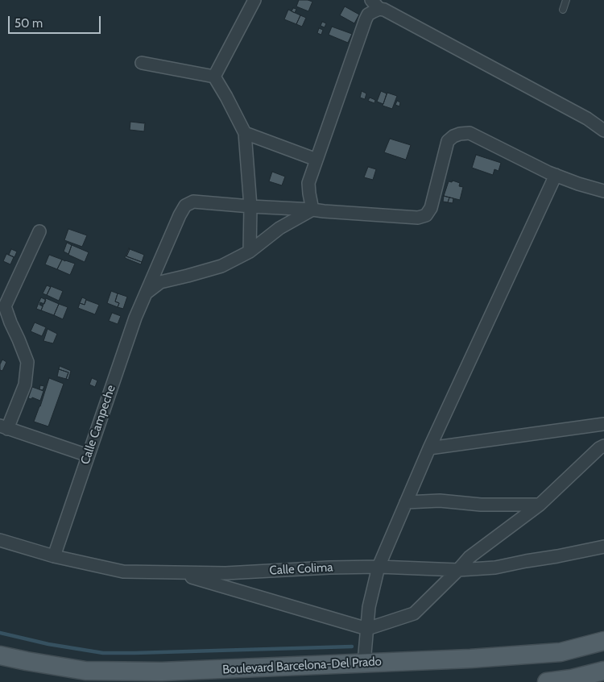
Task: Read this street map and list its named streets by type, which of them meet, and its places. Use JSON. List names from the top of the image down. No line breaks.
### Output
{"streets":{"main road":["Boulevard Barcelona-Del Prado"],"street":["Calle Campeche","Calle Colima"]},"crossings":[["Calle Campeche","Calle Colima"]],"scale_bar":"50 m"}
